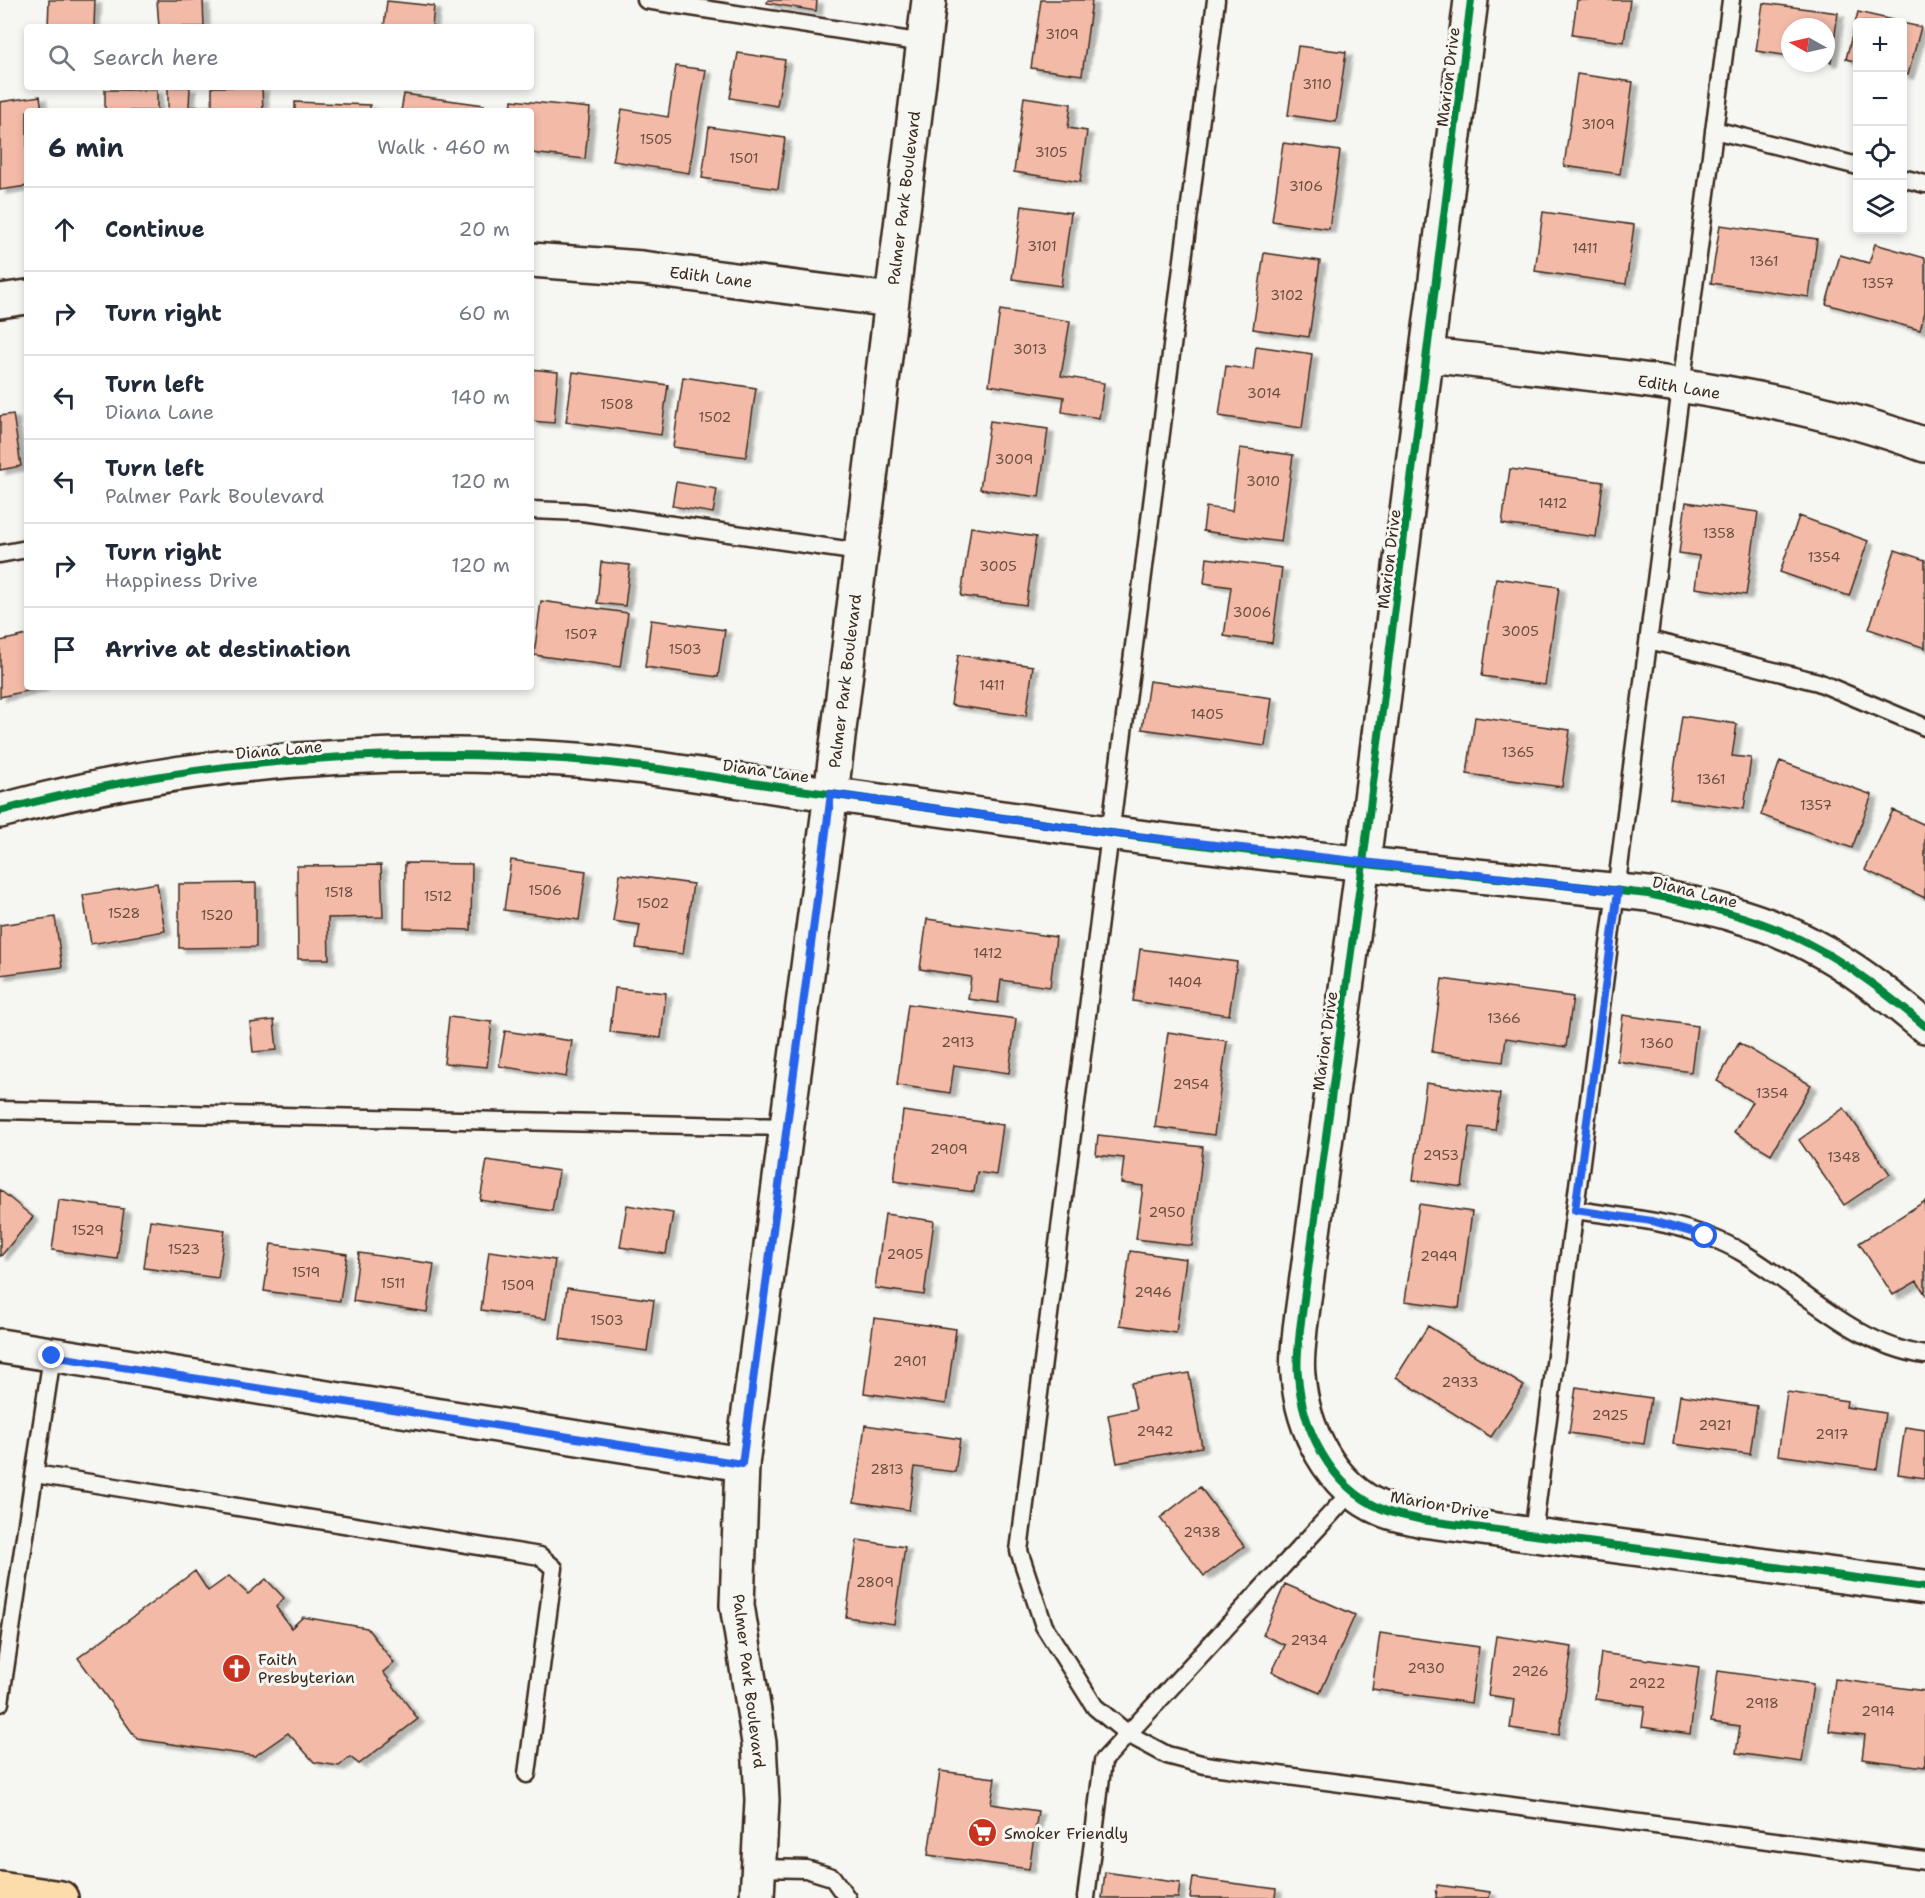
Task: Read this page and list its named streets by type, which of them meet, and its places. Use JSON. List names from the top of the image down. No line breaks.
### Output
{"streets":{"street":["Marion Drive","Palmer Park Boulevard","Edith Lane","Diana Lane"]},"crossings":[["Marion Drive","Edith Lane"],["Marion Drive","Diana Lane"],["Palmer Park Boulevard","Edith Lane"],["Palmer Park Boulevard","Diana Lane"]],"places":{"church":["Faith Presbyterian"],"supermarket":["Smoker Friendly"]},"house_numbers":["3109","3110","3109","1505","3105","1501","3106","3101","1411","1361","1357","3102","3013","3014","1508","1502","3009","3010","1412","1358","1354","3005","3006","3005","1507","1503","1411","1405","1365","1361","1357","1506","1518","1512","1502","1528","1520","1412","1404","1366","2913","1360","2954","1354","2909","2953","1348","2950","1529","1523","2905","2949","1519","1511","1509","2946","1503","2901","2933","2925","2921","2942","2917","2813","2938","2809","2934","2930","2926","2922","2918","2914"],"north":"left","page":{"map_buttons":["+","−"],"search":"Search here","heading":["6 min","Walk · 460 m"],"list":[["Continue","20 m"],["Turn right","60 m"],["Turn left","Diana Lane","140 m"],["Turn left","Palmer Park Boulevard","120 m"],["Turn right","Happiness Drive","120 m"],"Arrive at destination"]}}
